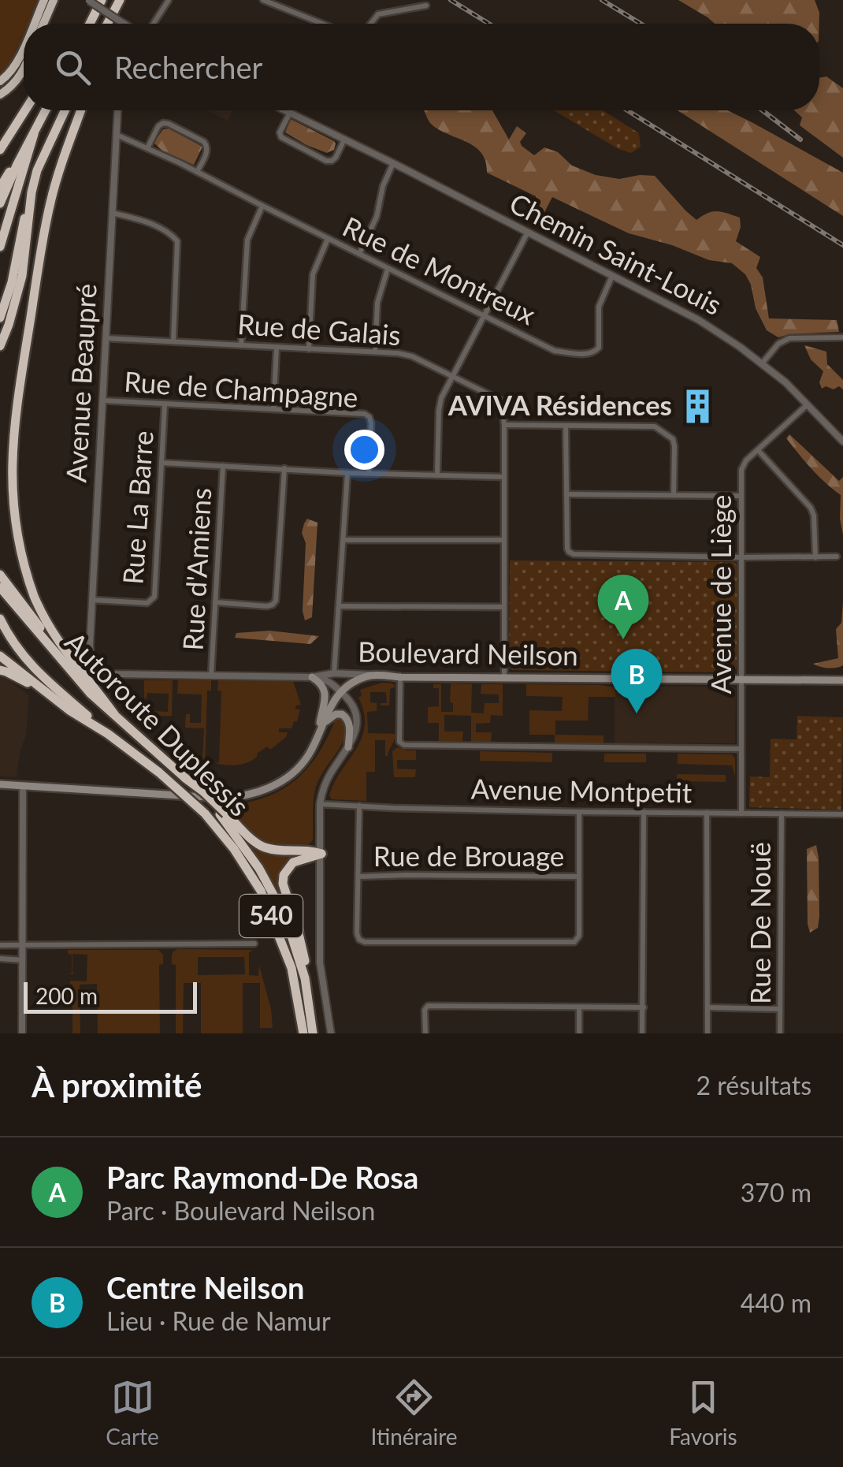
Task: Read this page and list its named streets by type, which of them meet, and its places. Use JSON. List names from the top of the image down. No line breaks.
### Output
{"streets":{"highway":["Autoroute Duplessis","540"],"main road":["Boulevard Neilson"],"street":["Chemin Saint-Louis","Rue de Montreux","Rue de Galais","Avenue Beaupré","Rue de Champagne","Rue La Barre","Rue d'Amiens","Avenue de Liège","Avenue Montpetit","Rue de Brouage","Rue De Nouë"]},"crossings":[["Chemin Saint-Louis","Rue de Montreux"],["Chemin Saint-Louis","Avenue de Liège"],["Rue de Montreux","Avenue Beaupré"],["Rue de Galais","Avenue Beaupré"],["Avenue Beaupré","Rue de Champagne"],["Avenue Beaupré","Rue La Barre"],["Avenue Beaupré","Boulevard Neilson"],["Rue de Champagne","Rue La Barre"],["Rue d'Amiens","Boulevard Neilson"],["Avenue de Liège","Boulevard Neilson"],["Avenue de Liège","Avenue Montpetit"],["Avenue Montpetit","Rue De Nouë"]],"places":{"building":["AVIVA Résidences"]},"scale_bar":"200 m","page":{"search":"Rechercher","pins":["A","B"],"scale":"200 m","heading":["À proximité","2 résultats"],"list":[{"mark":"A","name":"Parc Raymond-De Rosa","note":"Parc · Boulevard Neilson","value":"370 m"},{"mark":"B","name":"Centre Neilson","note":"Lieu · Rue de Namur","value":"440 m"}],"nav":["Carte","Itinéraire","Favoris"]}}
